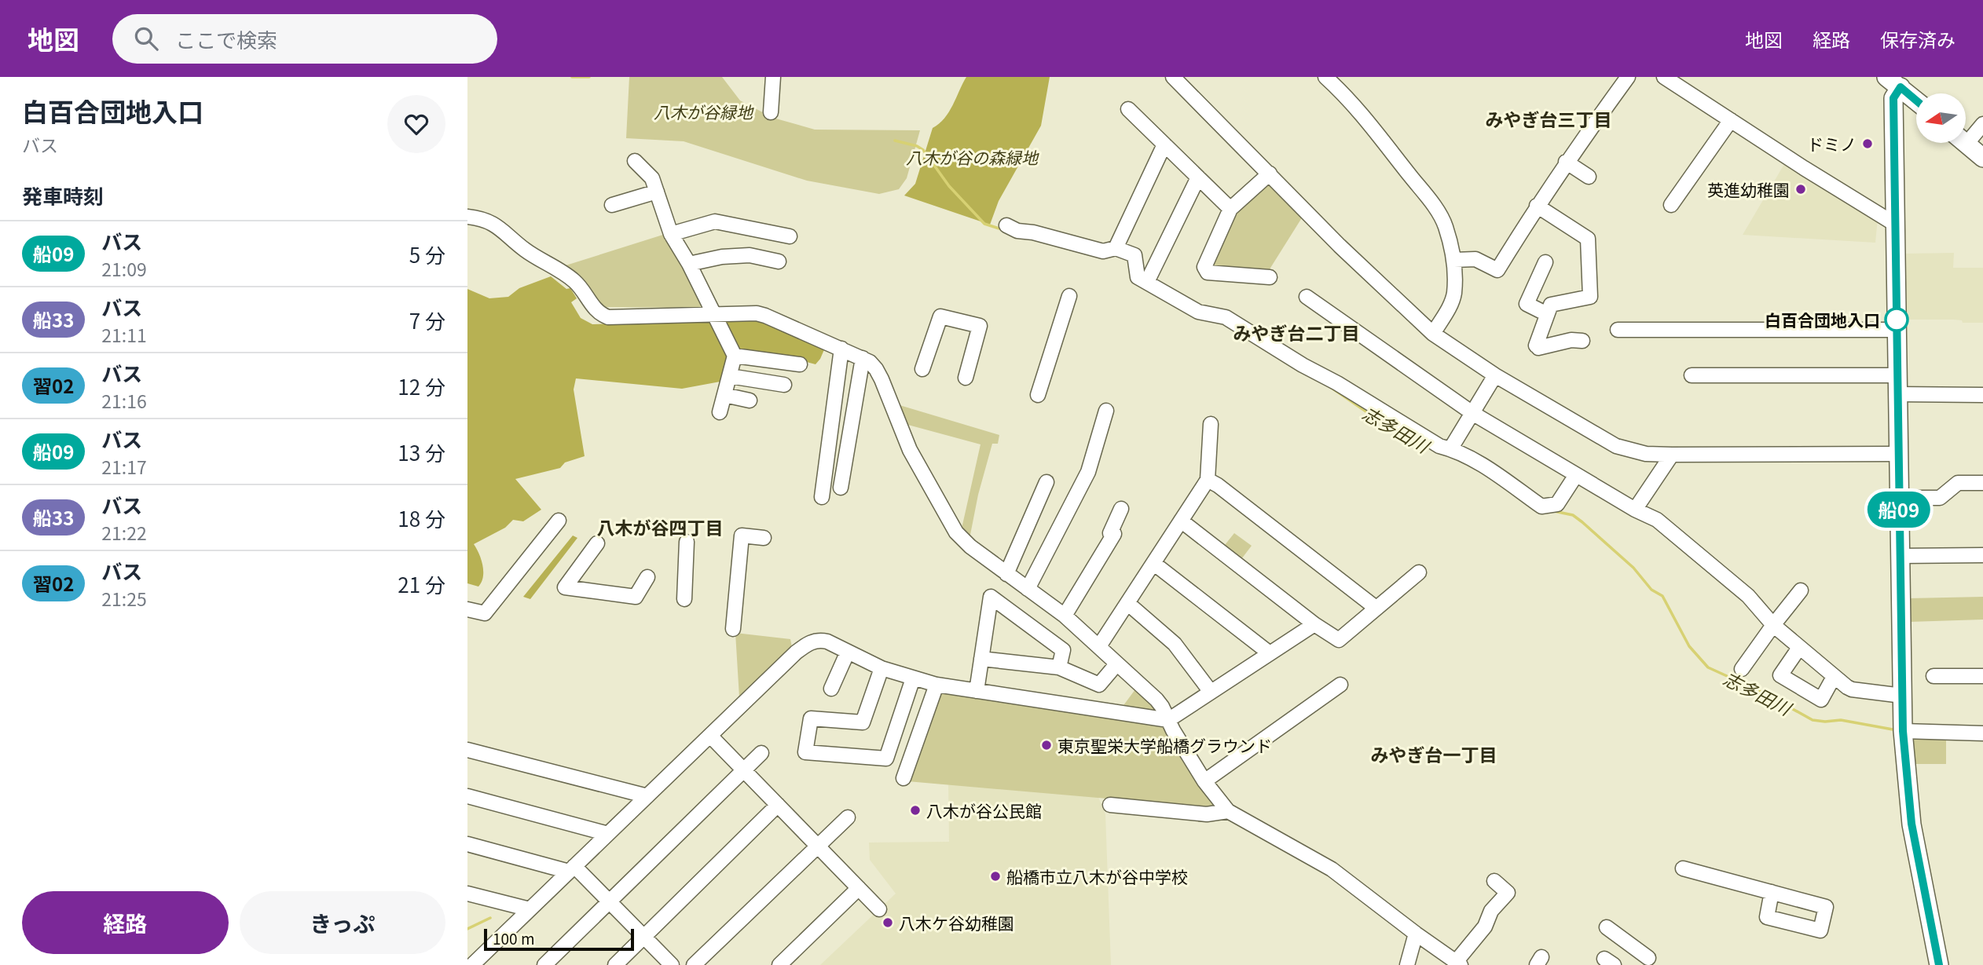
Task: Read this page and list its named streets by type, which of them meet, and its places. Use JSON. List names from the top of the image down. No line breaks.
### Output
{"districts":["みやぎ台三丁目","みやぎ台二丁目","八木が谷四丁目","みやぎ台一丁目"],"water":["志多田川"],"parks":["八木が谷緑地","八木が谷の森緑地"],"places":["ドミノ","英進幼稚園","白百合団地入口","東京聖栄大学船橋グラウンド","八木が谷公民館","船橋市立八木が谷中学校","八木ケ谷幼稚園"],"lines":["bus line 船09"],"scale_bar":"100 m","north":"left","page":{"header":"地図","search":"ここで検索","nav":["地図","経路","保存済み"],"heading":[["白百合団地入口","バス"],"発車時刻"],"on_map":"船09","list":[{"mark":"船09","name":"バス","note":"21:09","value":"5 分"},{"mark":"船33","name":"バス","note":"21:11","value":"7 分"},{"mark":"習02","name":"バス","note":"21:16","value":"12 分"},{"mark":"船09","name":"バス","note":"21:17","value":"13 分"},{"mark":"船33","name":"バス","note":"21:22","value":"18 分"},{"mark":"習02","name":"バス","note":"21:25","value":"21 分"}],"buttons":["経路","きっぷ"],"scale":"100 m"}}
